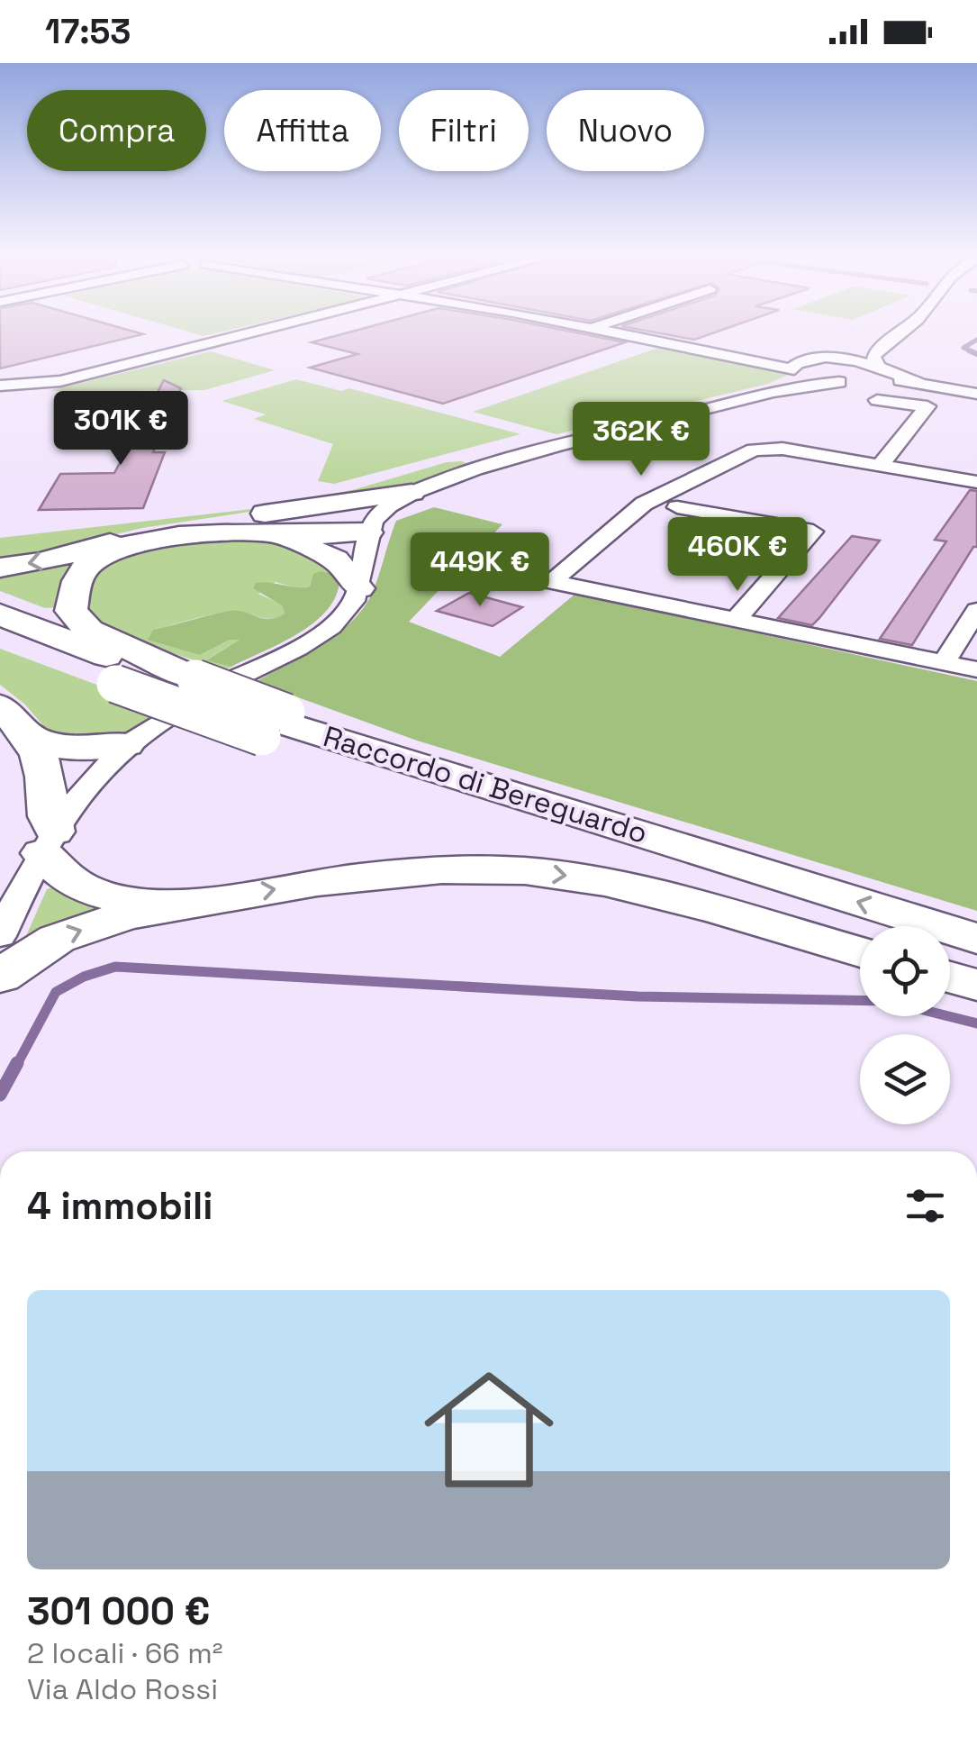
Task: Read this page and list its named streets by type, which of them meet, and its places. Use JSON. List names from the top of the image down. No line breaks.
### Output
{"streets":{"highway":["Raccordo di Bereguardo"]},"page":{"status":"17:53","chip":["Compra","Affitta","Filtri","Nuovo"],"price":["301K €","362K €","460K €","449K €"],"heading":"4 immobili","list":[{"name":"301 000 €","note":"2 locali · 66 m² · Via Aldo Rossi"}]}}
